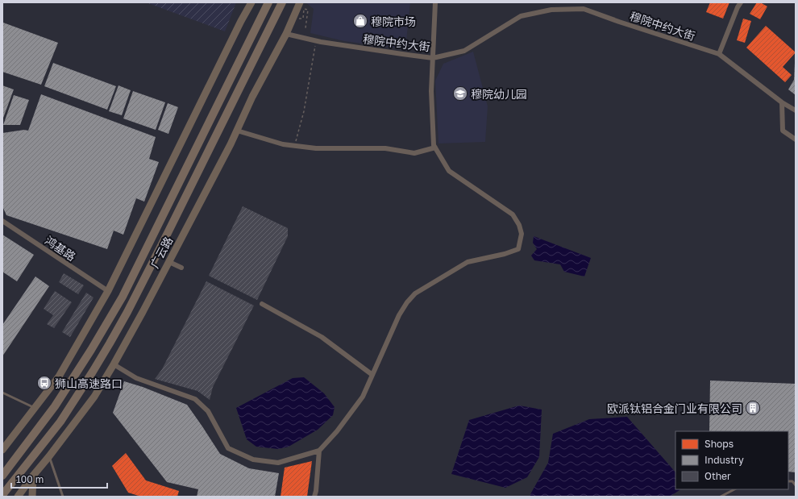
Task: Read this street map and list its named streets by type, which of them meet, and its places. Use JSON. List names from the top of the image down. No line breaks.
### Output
{"streets":{"main road":["广云路"],"street":["穆院中约大街","鸿基路"]},"crossings":[["穆院中约大街","广云路"]],"places":{"shop":["穆院市场"],"school or university":["穆院幼儿园"],"bus stop":["狮山高速路口"],"building":["欧派钛铝合金门业有限公司"]},"legend":["Shops","Industry","Other"],"scale_bar":"100 m"}
